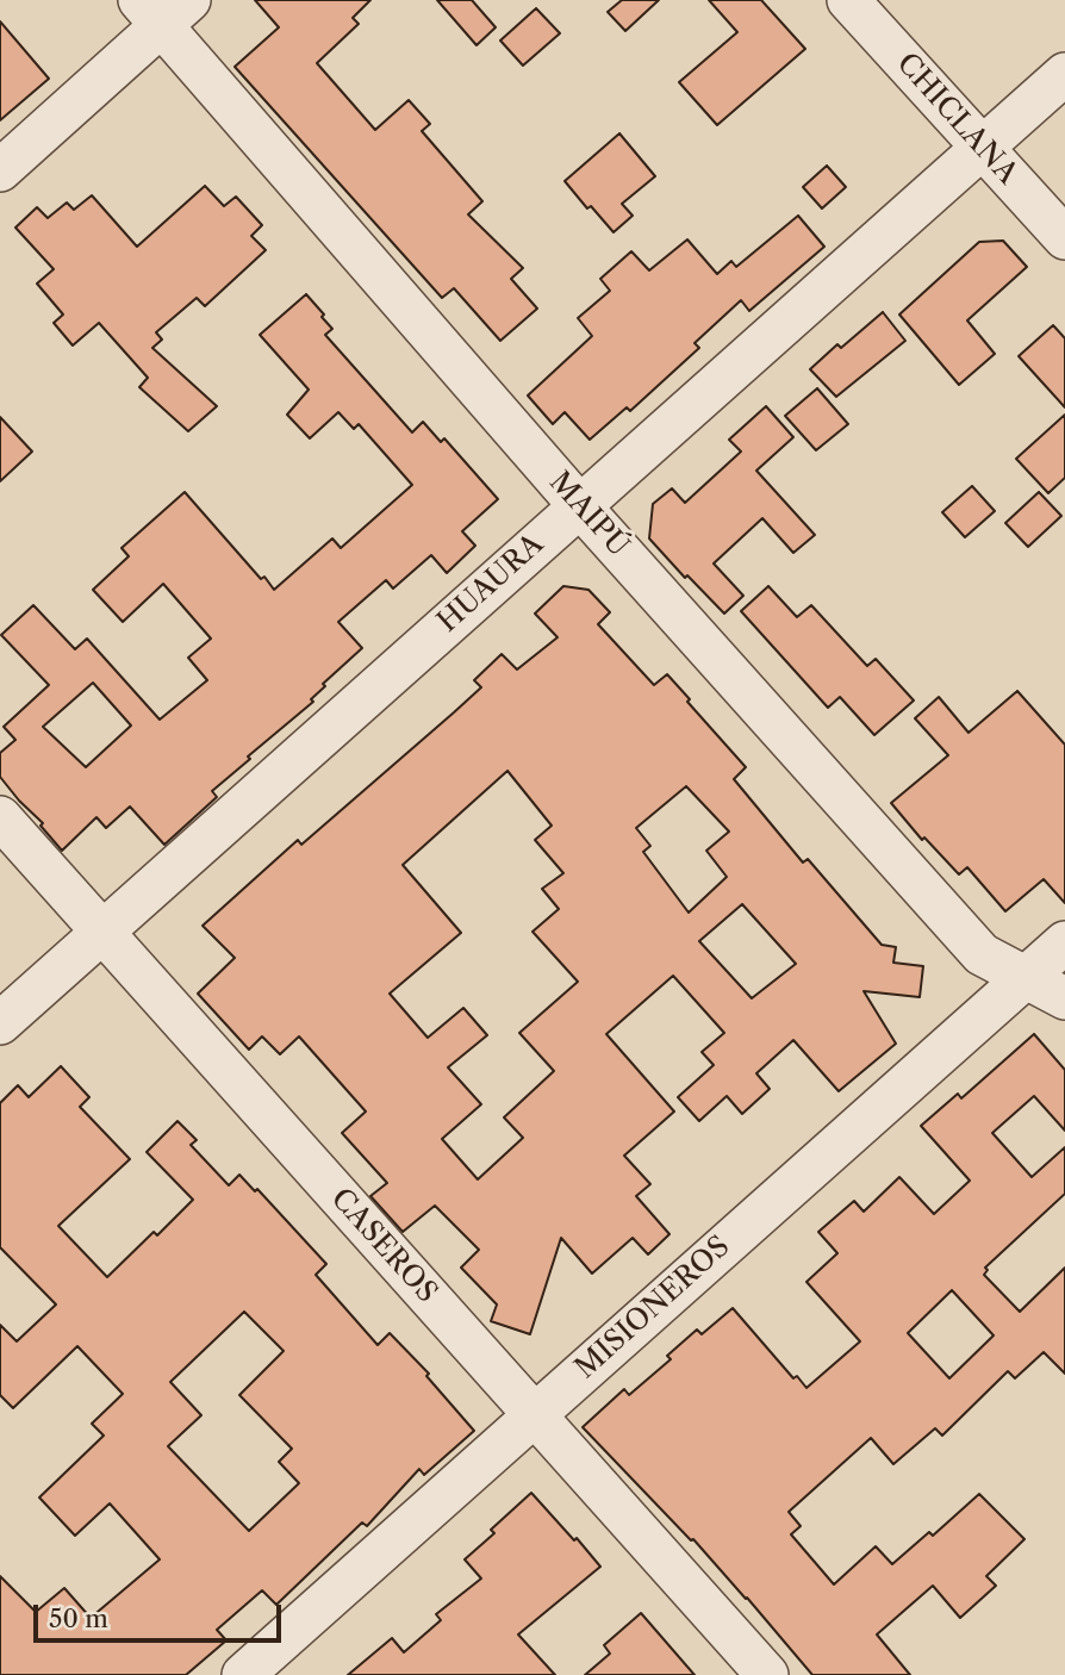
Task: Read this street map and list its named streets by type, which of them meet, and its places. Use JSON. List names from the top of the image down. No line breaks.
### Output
{"streets":{"street":["CHICLANA","MAIPÚ","HUAURA","CASEROS","MISIONEROS"]},"crossings":[["CHICLANA","HUAURA"],["MAIPÚ","HUAURA"],["MAIPÚ","MISIONEROS"],["HUAURA","CASEROS"],["CASEROS","MISIONEROS"]],"scale_bar":"50 m"}
